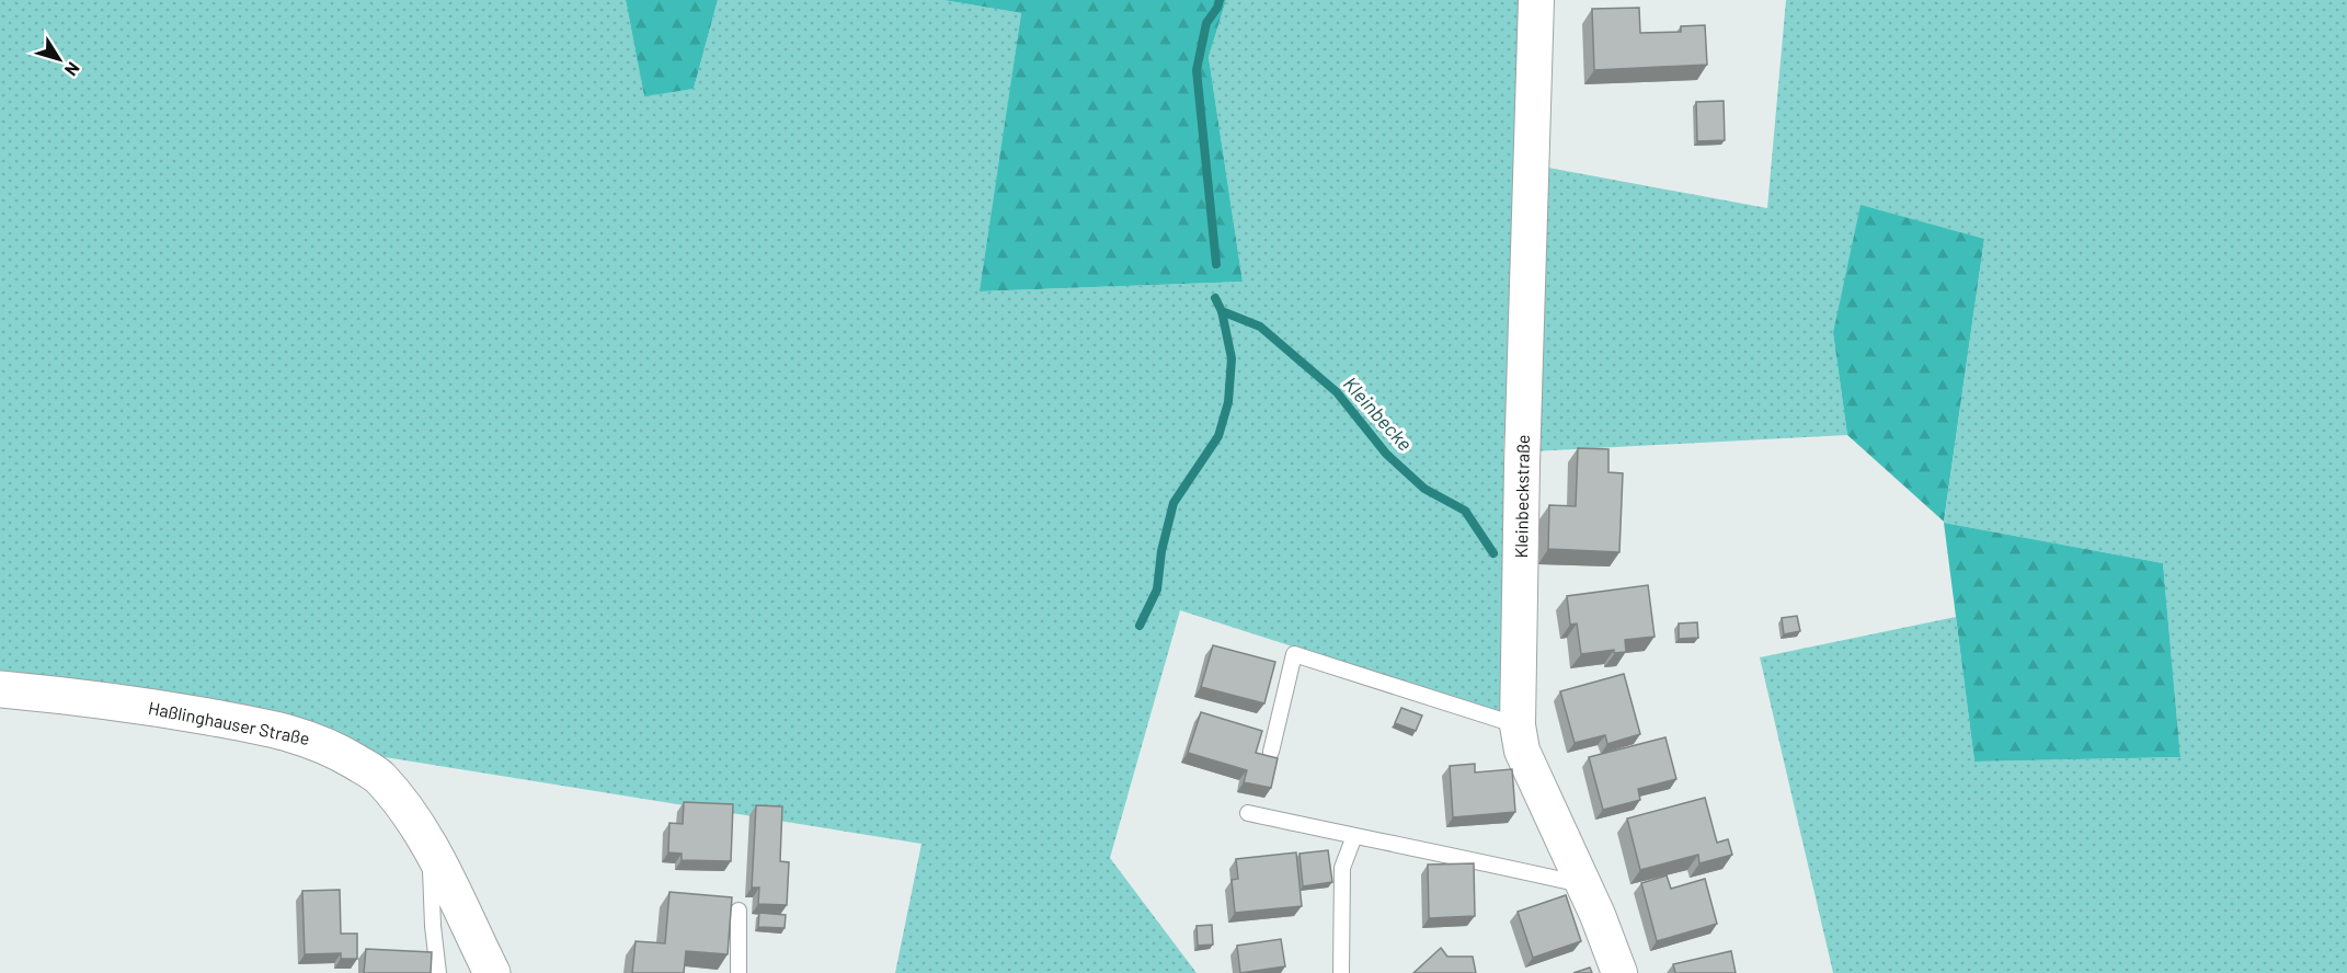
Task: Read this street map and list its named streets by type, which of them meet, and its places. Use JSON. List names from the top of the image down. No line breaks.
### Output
{"streets":{"main road":["Haßlinghauser Straße"],"street":["Kleinbeckstraße"]},"water":["Kleinbecke"],"north":"bottom right"}
